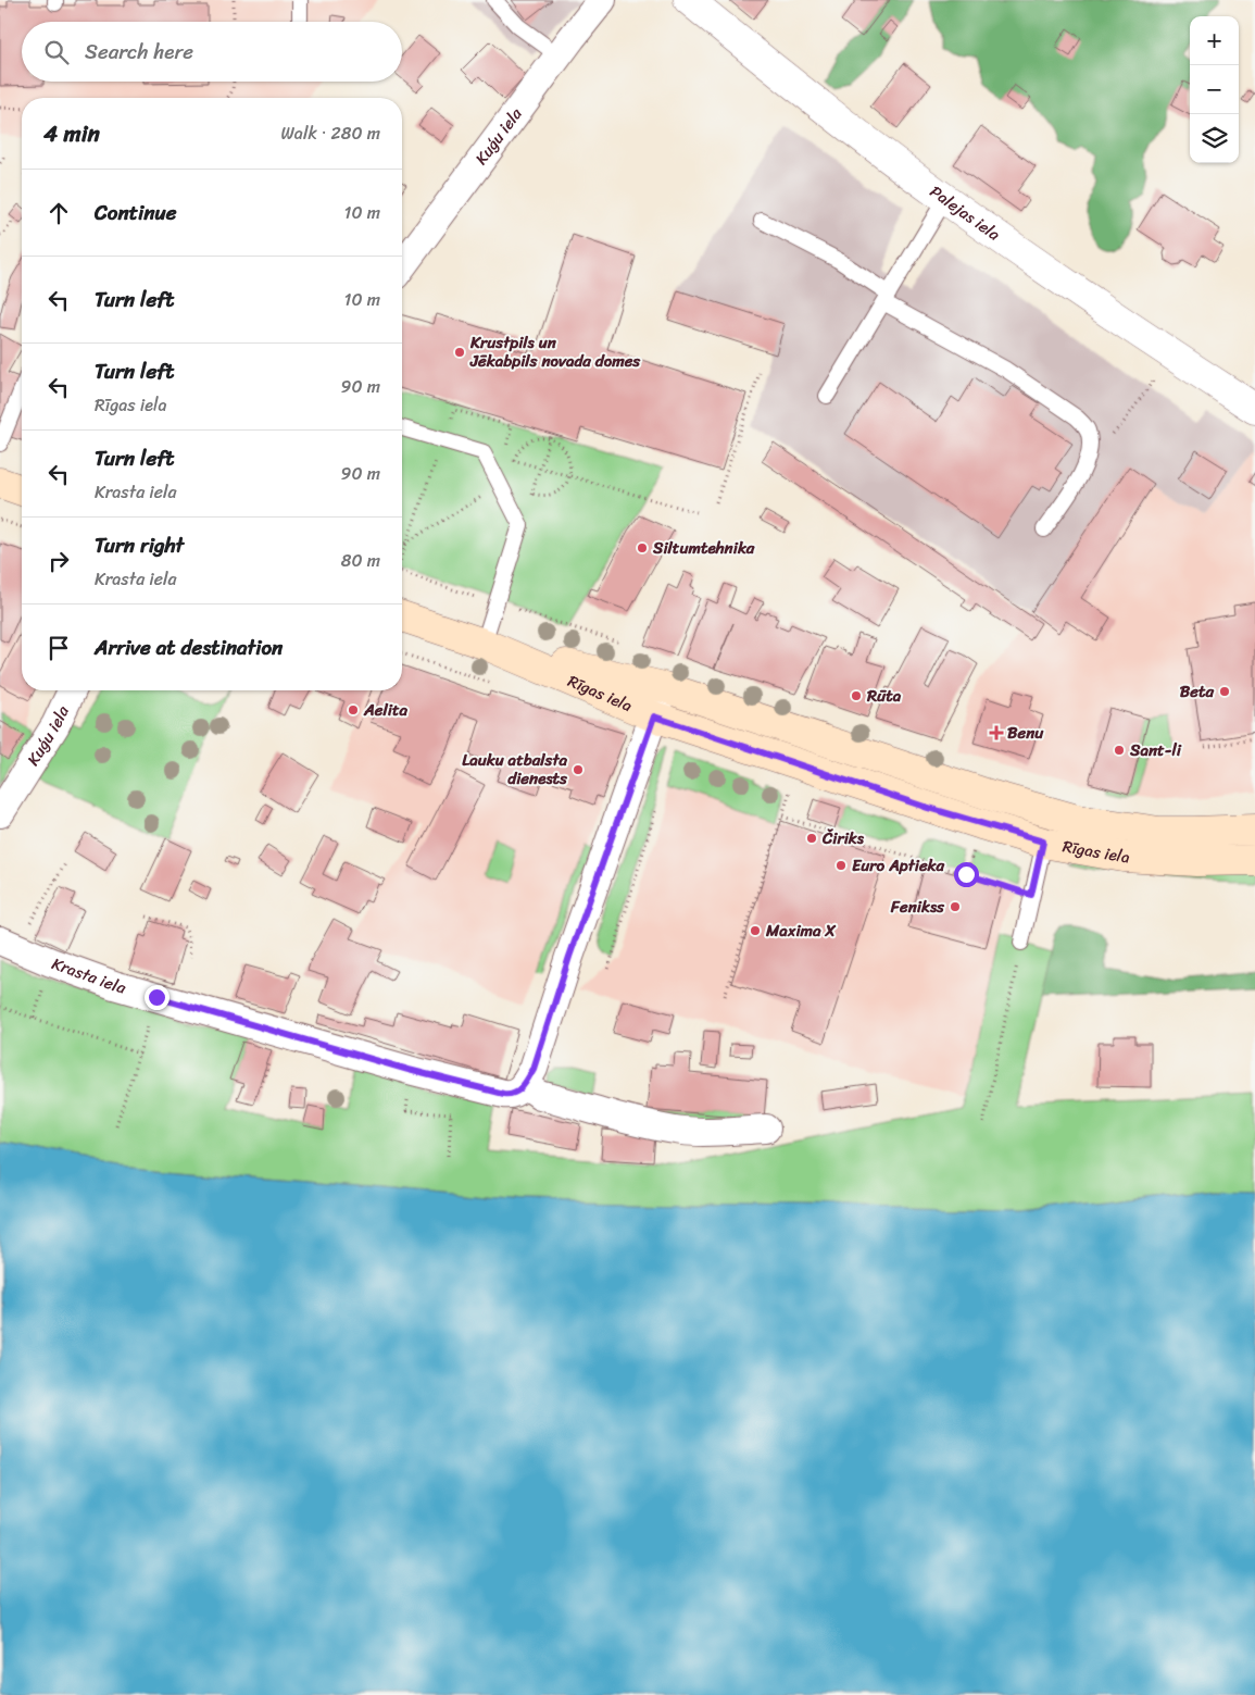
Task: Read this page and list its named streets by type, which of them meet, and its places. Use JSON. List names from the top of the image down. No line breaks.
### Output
{"streets":{"main road":["Rīgas iela"],"street":["Kuģu iela","Palejas iela","Krasta iela"]},"places":{"other":["Krustpils un Jēkabpils novada domes","Siltumtehnika","Beta","Rūta","Aelita","Sant-li","Lauku atbalsta dienests","Čiriks","Euro Aptieka","Fenikss","Maxima X"],"health":["Benu"]},"page":{"map_buttons":["+","−"],"search":"Search here","heading":["4 min","Walk · 280 m"],"list":[["Continue","10 m"],["Turn left","10 m"],["Turn left","Rīgas iela","90 m"],["Turn left","Krasta iela","90 m"],["Turn right","Krasta iela","80 m"],"Arrive at destination"]}}
